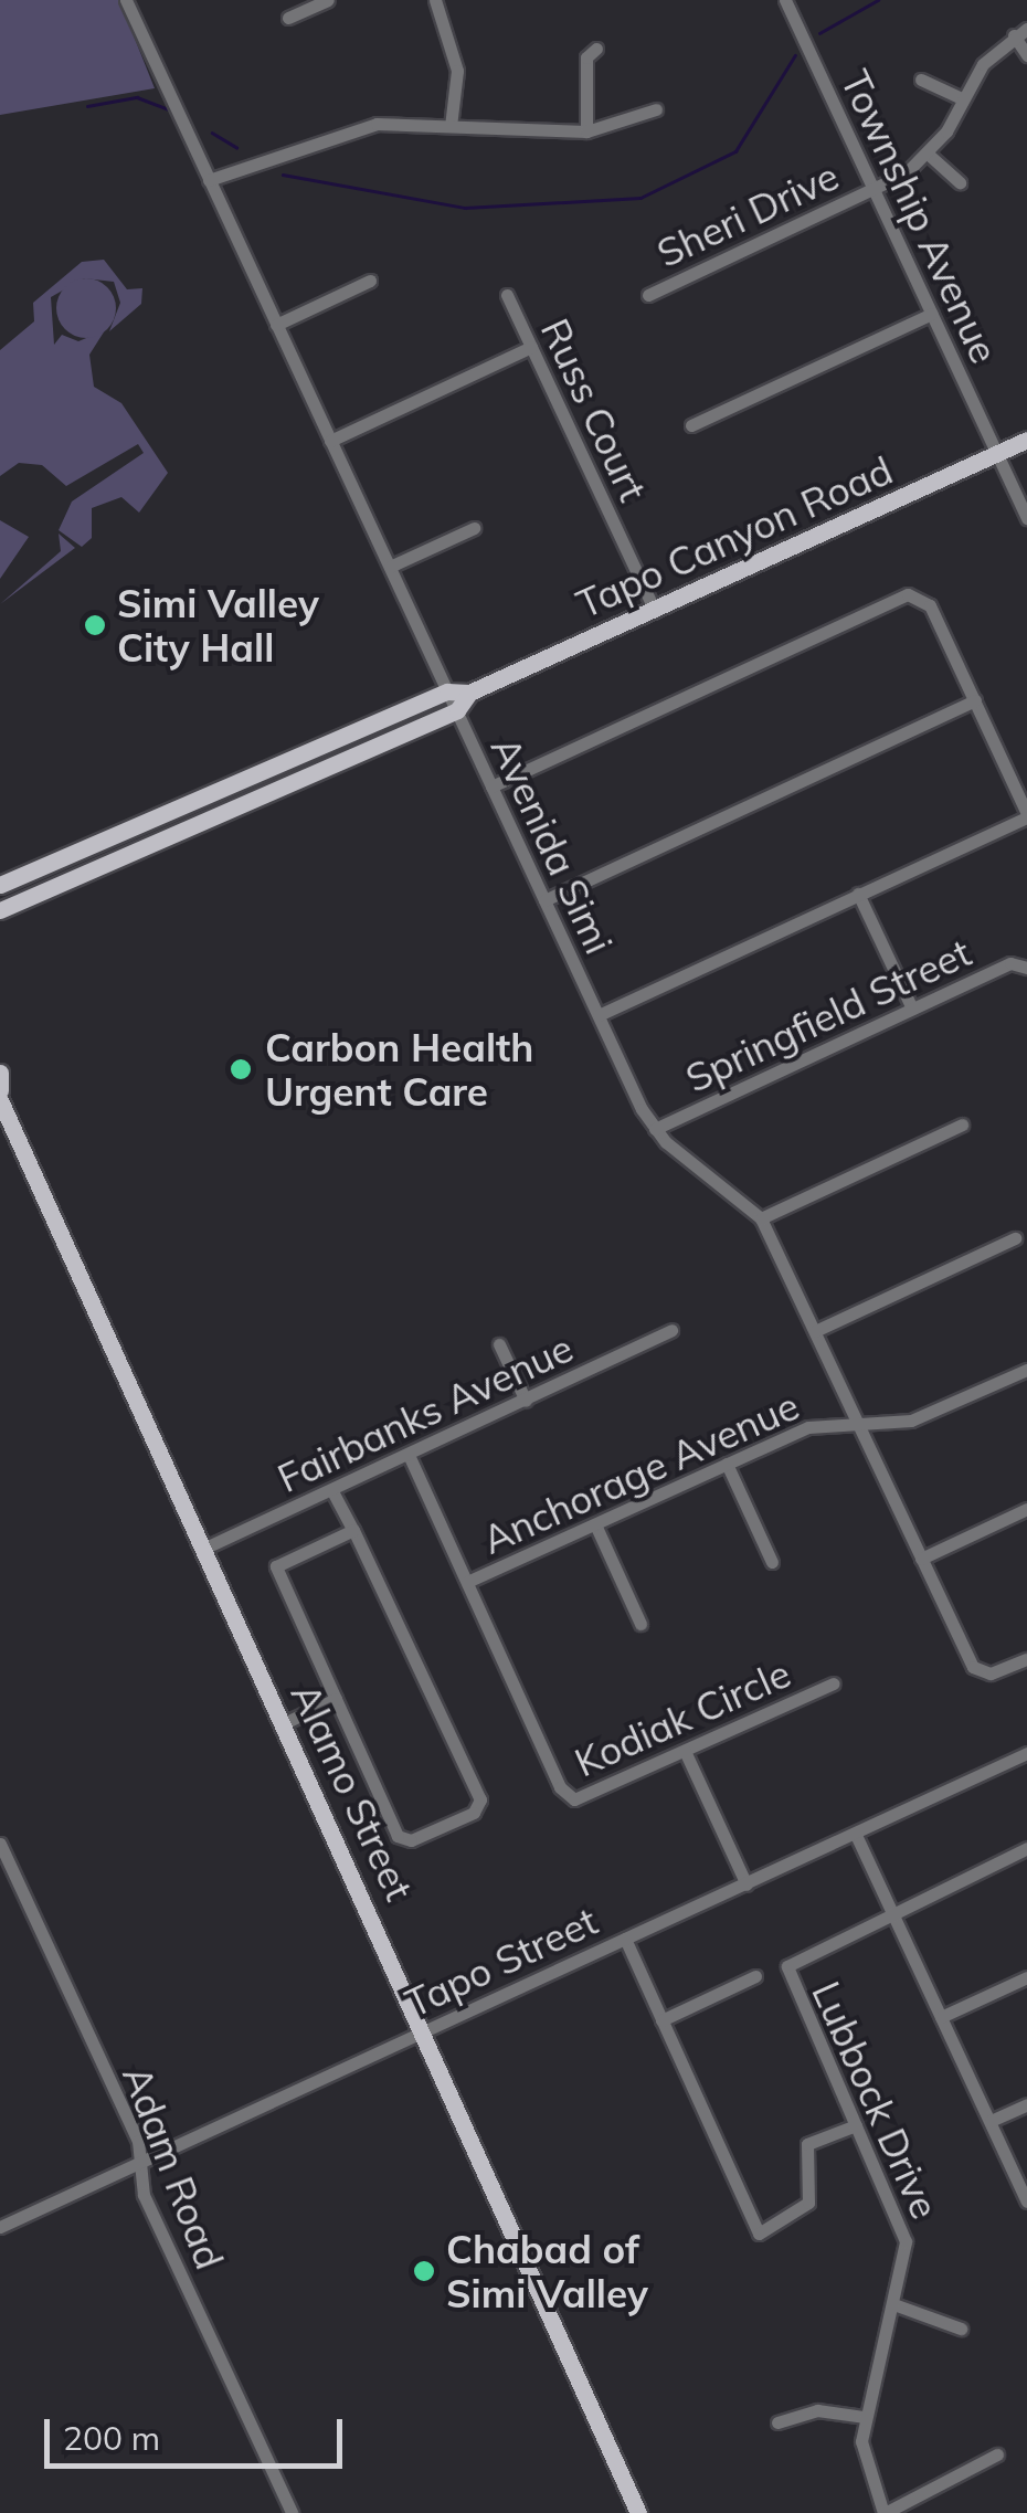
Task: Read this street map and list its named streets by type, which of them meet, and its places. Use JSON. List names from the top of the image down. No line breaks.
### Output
{"streets":{"main road":["Tapo Canyon Road","Alamo Street"],"street":["Sheri Drive","Township Avenue","Russ Court","Avenida Simi","Springfield Street","Fairbanks Avenue","Anchorage Avenue","Kodiak Circle","Tapo Street","Lubbock Drive","Adam Road"]},"crossings":[["Sheri Drive","Township Avenue"],["Township Avenue","Tapo Canyon Road"],["Russ Court","Tapo Canyon Road"],["Tapo Canyon Road","Avenida Simi"],["Avenida Simi","Springfield Street"],["Avenida Simi","Anchorage Avenue"],["Fairbanks Avenue","Alamo Street"],["Anchorage Avenue","Kodiak Circle"],["Alamo Street","Tapo Street"],["Tapo Street","Adam Road"]],"places":["Simi Valley City Hall","Carbon Health Urgent Care","Chabad of Simi Valley"],"scale_bar":"200 m"}
